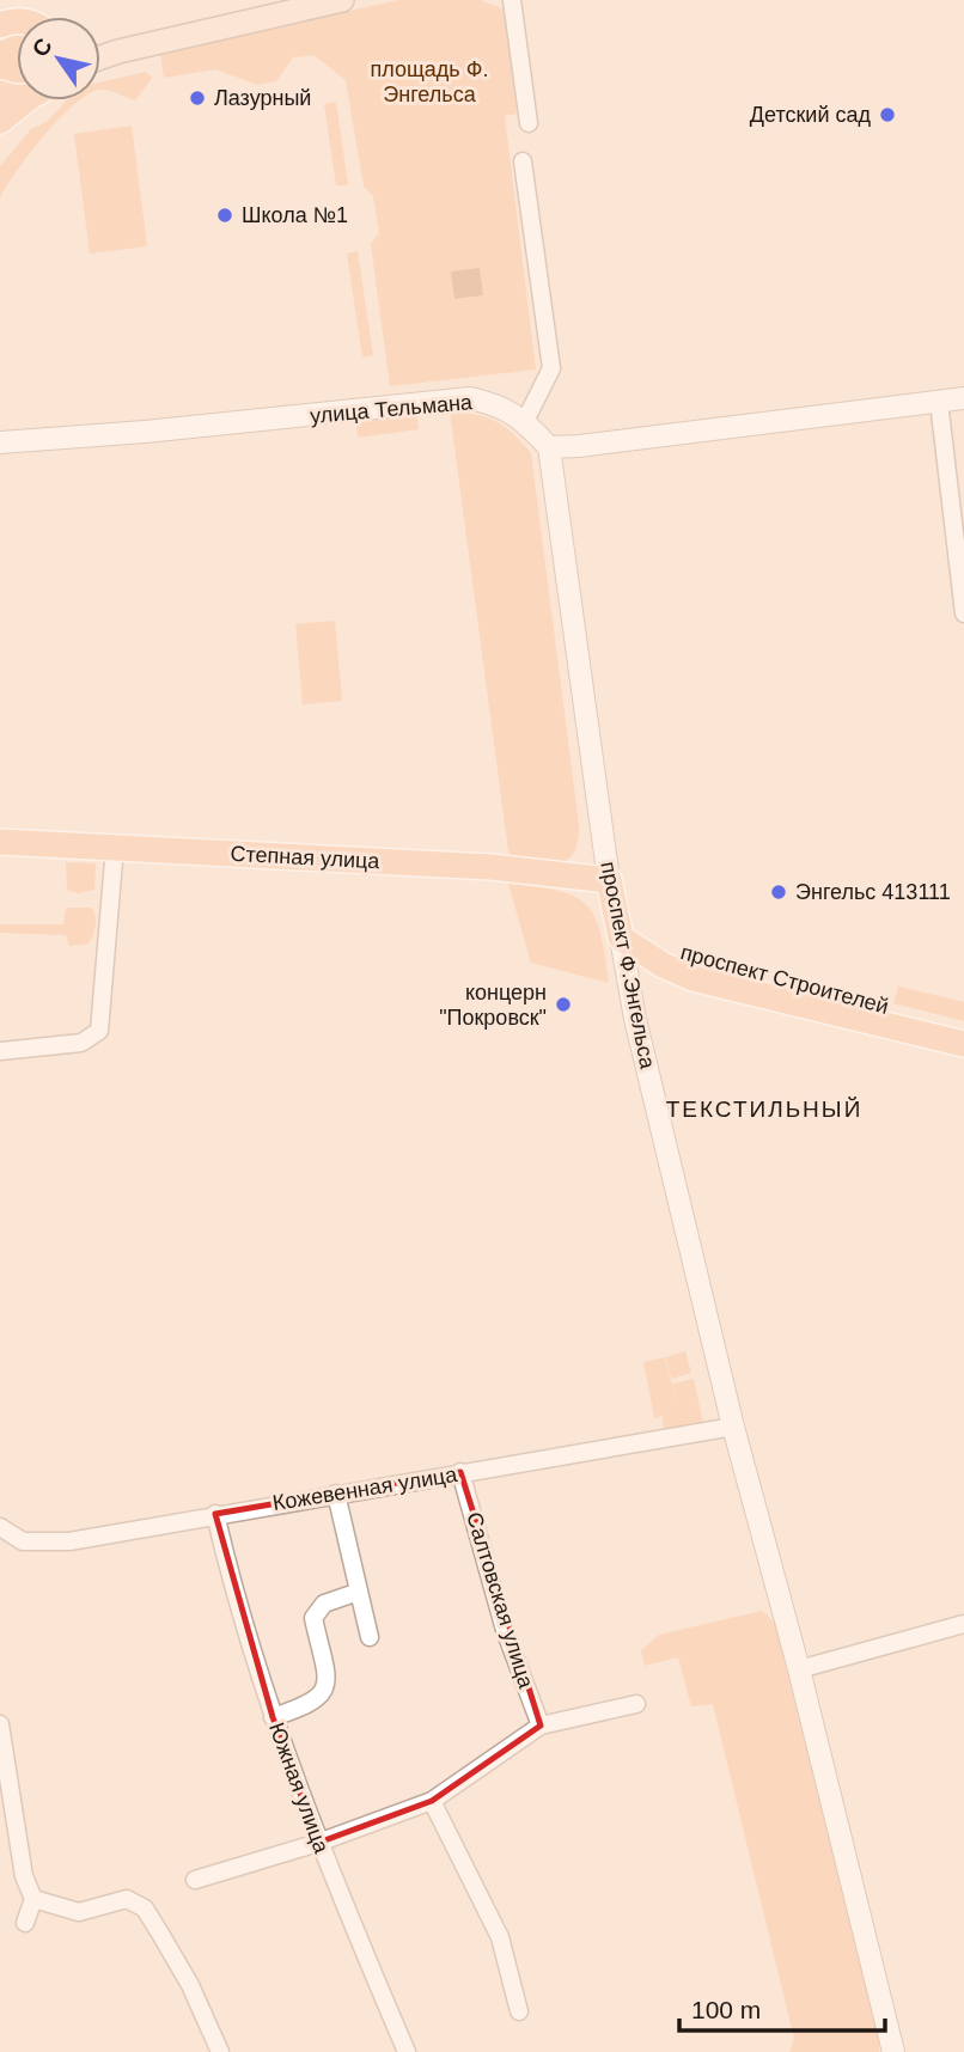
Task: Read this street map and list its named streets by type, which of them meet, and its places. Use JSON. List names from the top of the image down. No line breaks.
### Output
{"streets":{"main road":["Степная улица","проспект Ф.Энгельса","проспект Строителей"],"street":["улица Тельмана","Кожевенная улица","Салтовская улица","Южная улица"]},"crossings":[["улица Тельмана","проспект Ф.Энгельса"],["Степная улица","проспект Ф.Энгельса"],["проспект Ф.Энгельса","проспект Строителей"],["проспект Ф.Энгельса","Кожевенная улица"],["Кожевенная улица","Салтовская улица"],["Кожевенная улица","Южная улица"]],"districts":["ТЕКСТИЛЬНЫЙ"],"parks":["площадь Ф. Энгельса"],"places":["Лазурный","Детский сад","Школа №1","Энгельс 413111","концерн \"Покровск\""],"scale_bar":"100 m","north":"top left"}
